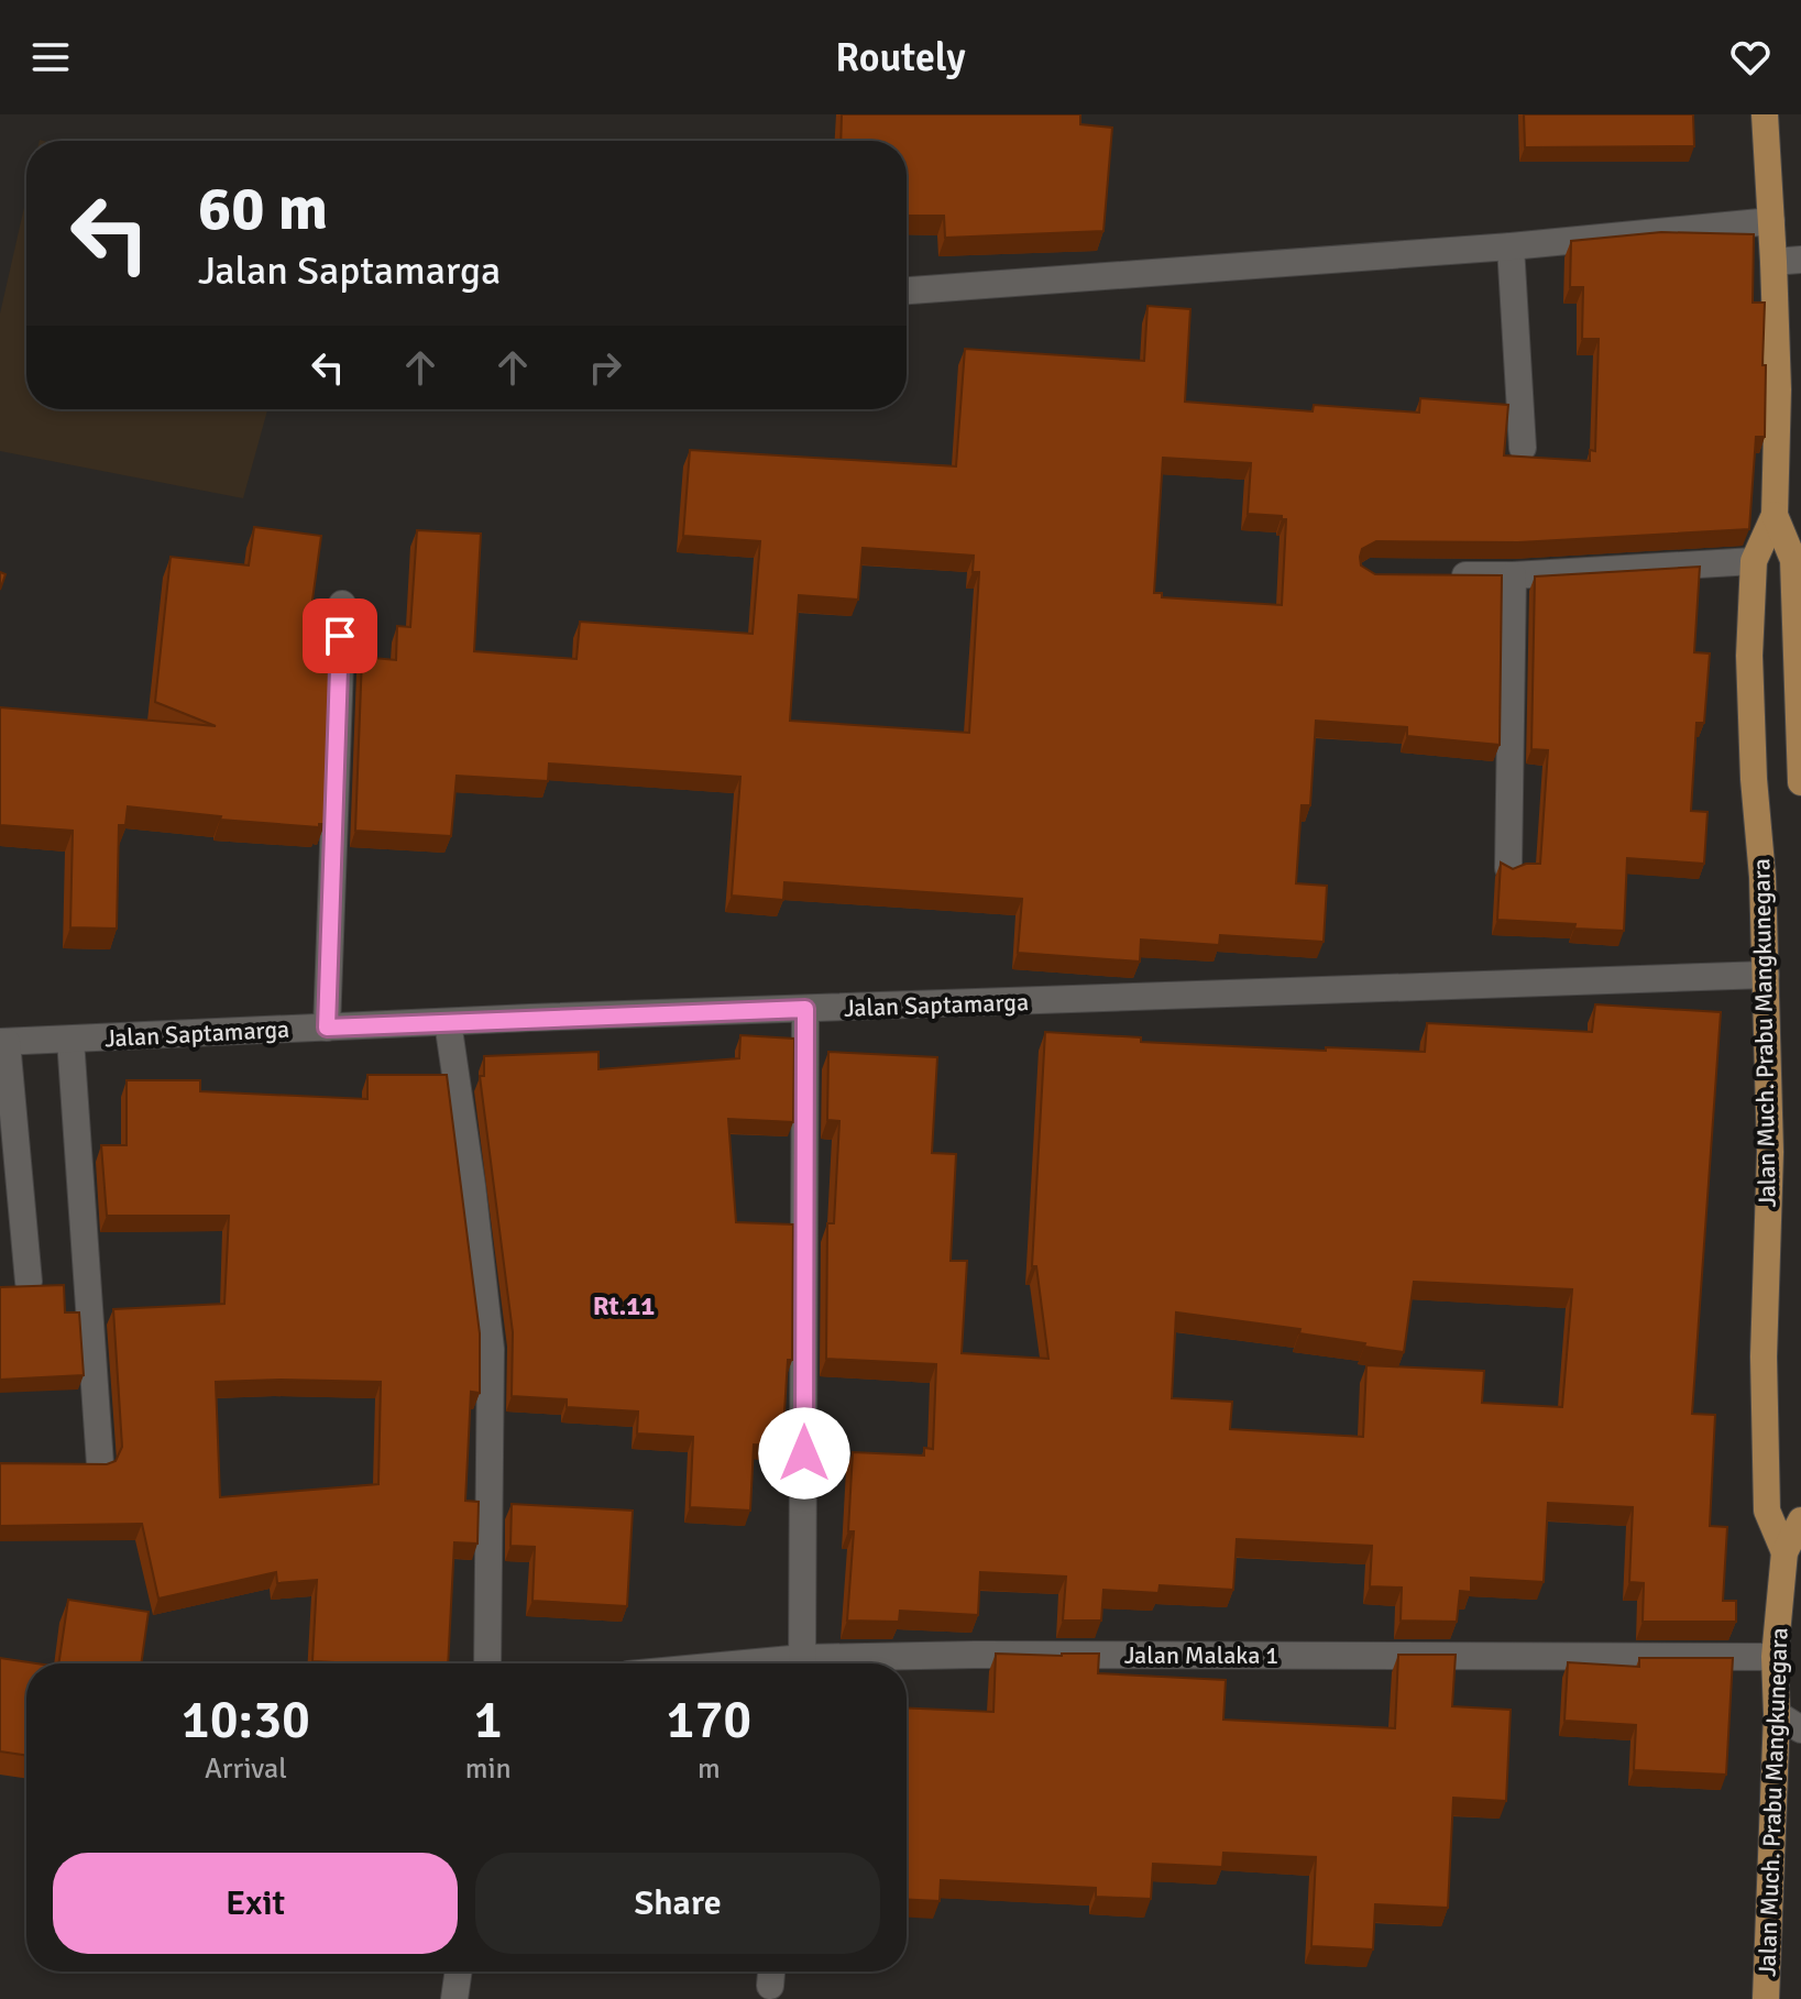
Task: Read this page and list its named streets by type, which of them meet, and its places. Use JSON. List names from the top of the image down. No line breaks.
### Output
{"streets":{"main road":["Jalan Much. Prabu Mangkunegara"],"street":["Jalan Saptamarga","Jalan Malaka 1"]},"crossings":[["Jalan Saptamarga","Jalan Much. Prabu Mangkunegara"],["Jalan Much. Prabu Mangkunegara","Jalan Malaka 1"]],"districts":["Rt.11"],"page":{"header":"Routely","turn":["60 m","Jalan Saptamarga"],"eta":["10:30","Arrival","1","min","170","m"],"buttons":["Exit","Share"]}}
